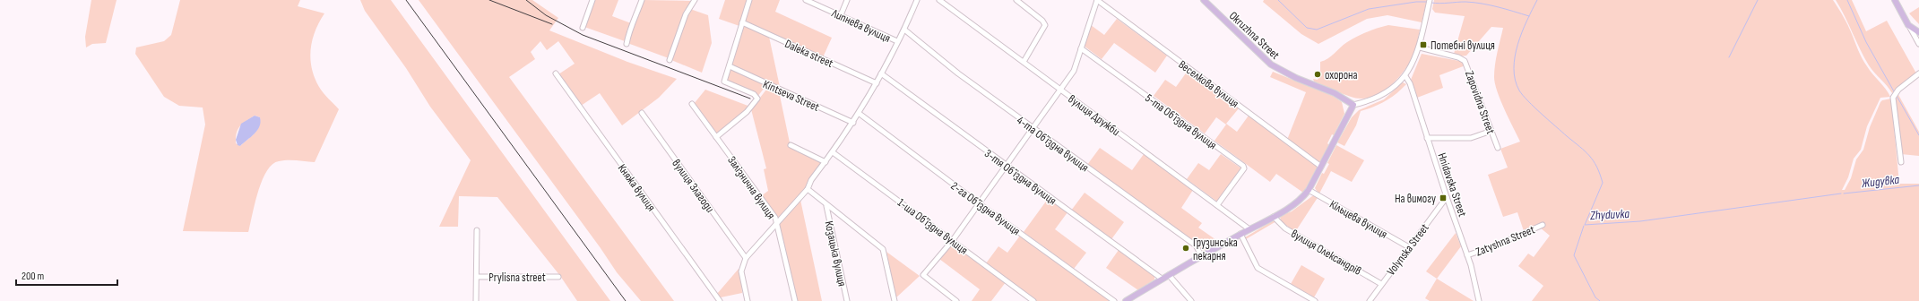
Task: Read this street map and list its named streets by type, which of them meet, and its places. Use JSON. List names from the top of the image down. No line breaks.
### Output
{"streets":{"main road":["Okruzhna Street"],"street":["Липнева вулиця","Daleka street","Веселкова вулиця","Kintseva Street","Zapovidna Street","вулиця Дружби","5-та Обʼїздна вулиця","4-та Обʼїздна вулиця","3-тя Обʼїздна вулиця","Hnidavska Street","вулиця Злагоди","Княжа вулиця","Залізнична вулиця","2-га Обʼїздна вулиця","Кільцева вулиця","1-ша Обʼїздна вулиця","Zatyshna Street","Volynska Street","вулиця Олександрів","Козацька вулиця","Prylisna street"]},"crossings":[["вулиця Дружби","5-та Обʼїздна вулиця"],["Hnidavska Street","Zatyshna Street"],["Hnidavska Street","Volynska Street"],["Кільцева вулиця","Volynska Street"],["Volynska Street","вулиця Олександрів"]],"water":["Жидувка","Zhyduvka"],"places":{"transit":["Потебні вулиця","На вимогу"],"other":["охорона","Грузинська пекарня"]},"scale_bar":"200 m"}
